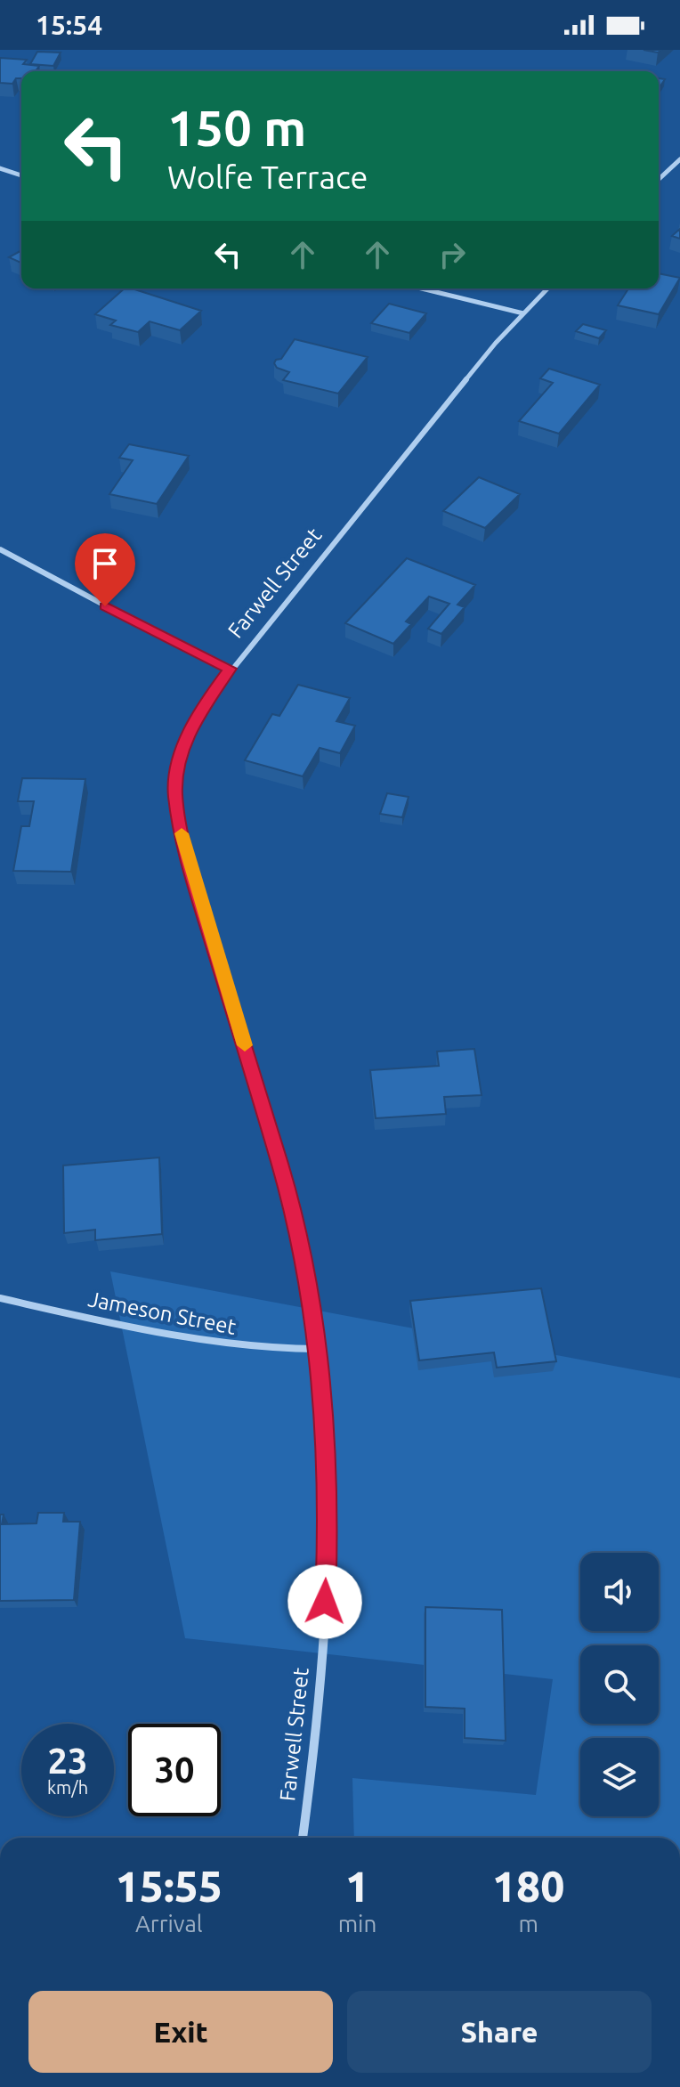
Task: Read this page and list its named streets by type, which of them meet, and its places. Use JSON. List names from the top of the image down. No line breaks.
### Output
{"streets":{"street":["Farwell Street","Jameson Street"]},"crossings":[["Farwell Street","Jameson Street"]],"page":{"status":"15:54","turn":["150 m","Wolfe Terrace"],"speed":"23 km/h","limit":"30","eta":["15:55","Arrival","1","min","180","m"],"buttons":["Exit","Share"]}}
